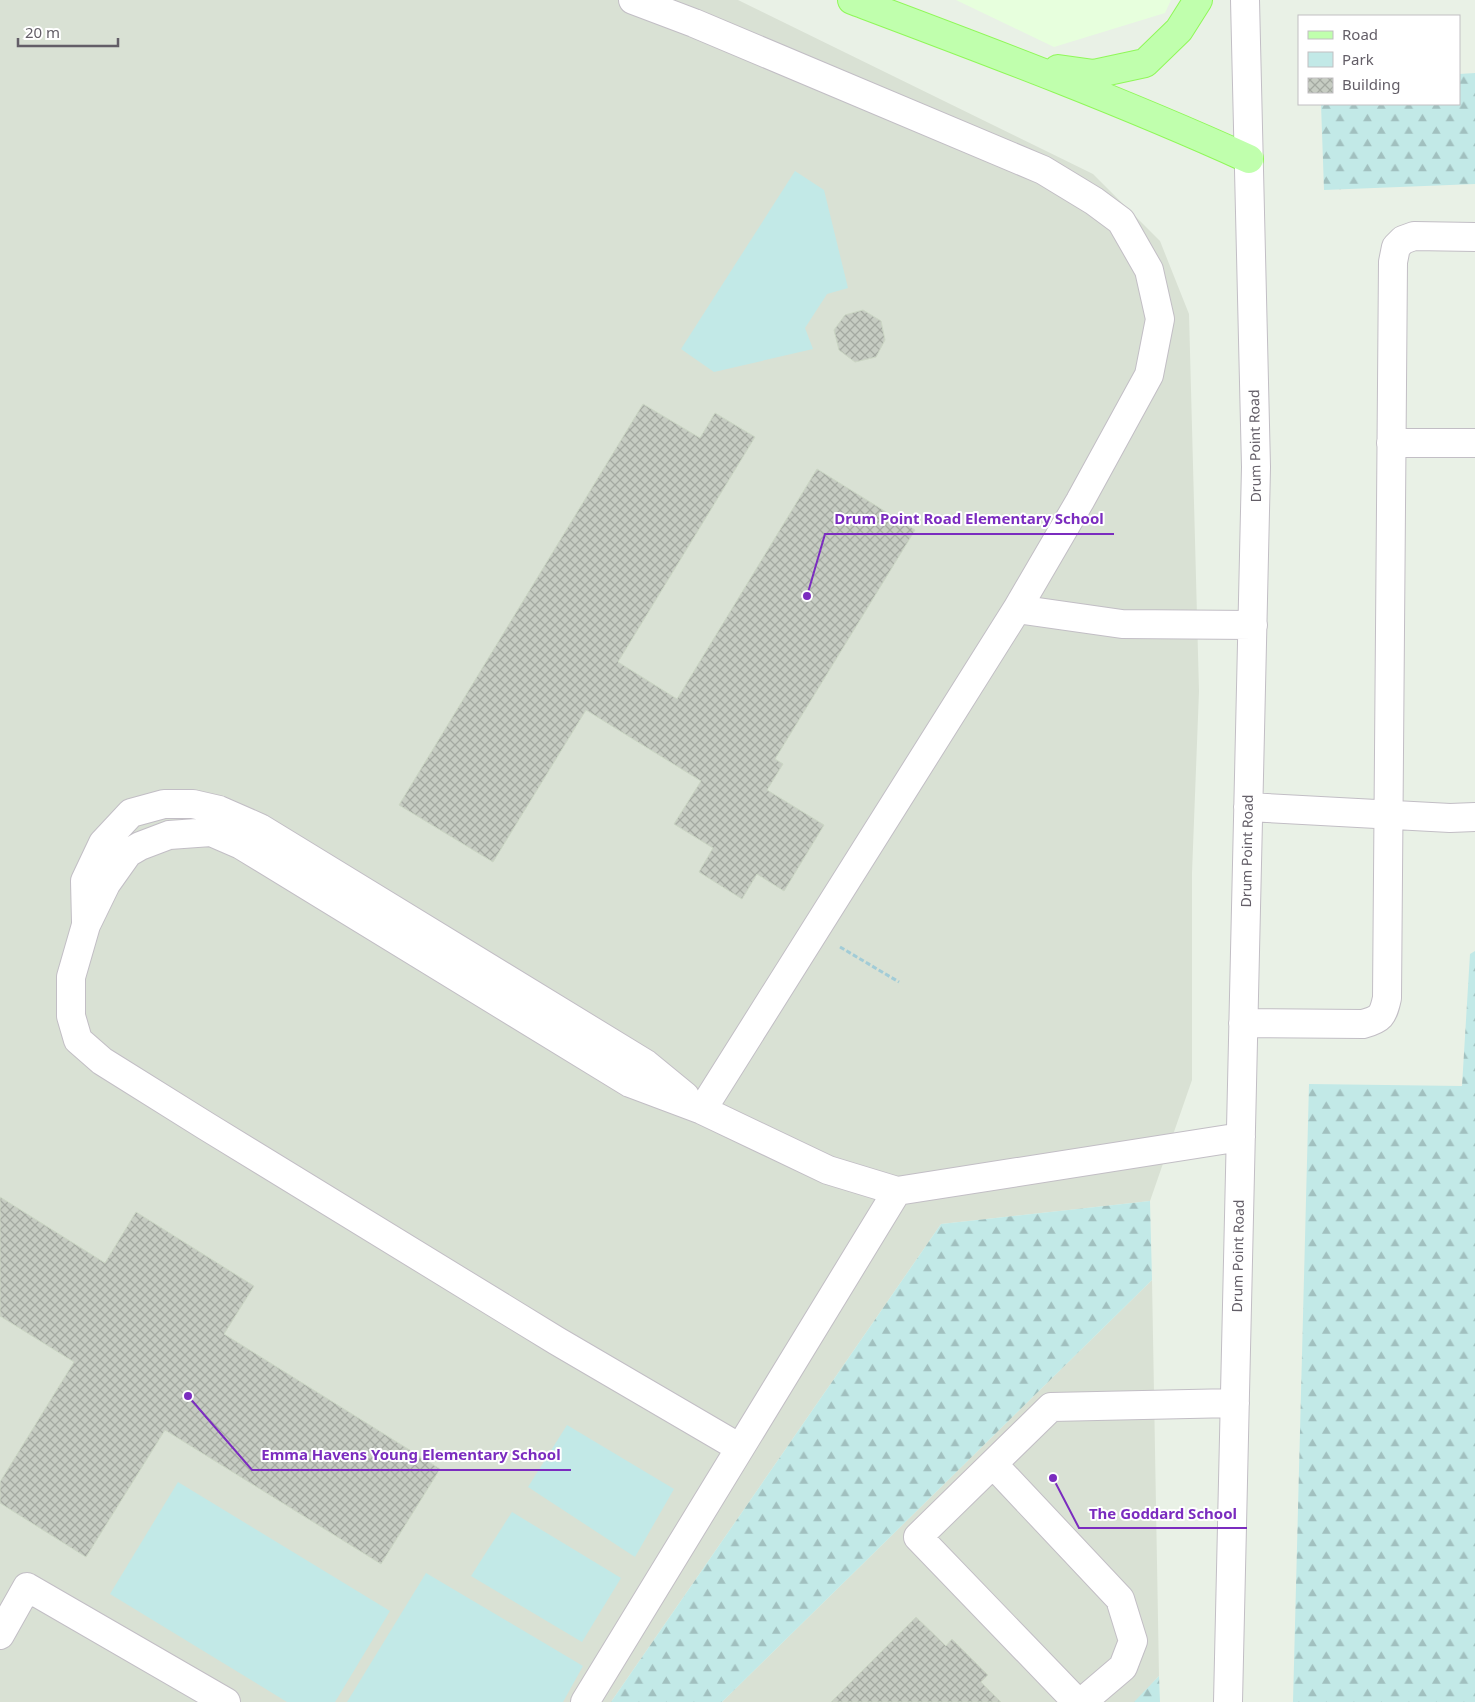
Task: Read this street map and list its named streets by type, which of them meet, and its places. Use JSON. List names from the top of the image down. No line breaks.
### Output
{"streets":{"street":["Drum Point Road"]},"places":["Drum Point Road Elementary School","Emma Havens Young Elementary School","The Goddard School"],"legend":["Road","Park","Building"],"scale_bar":"20 m"}
